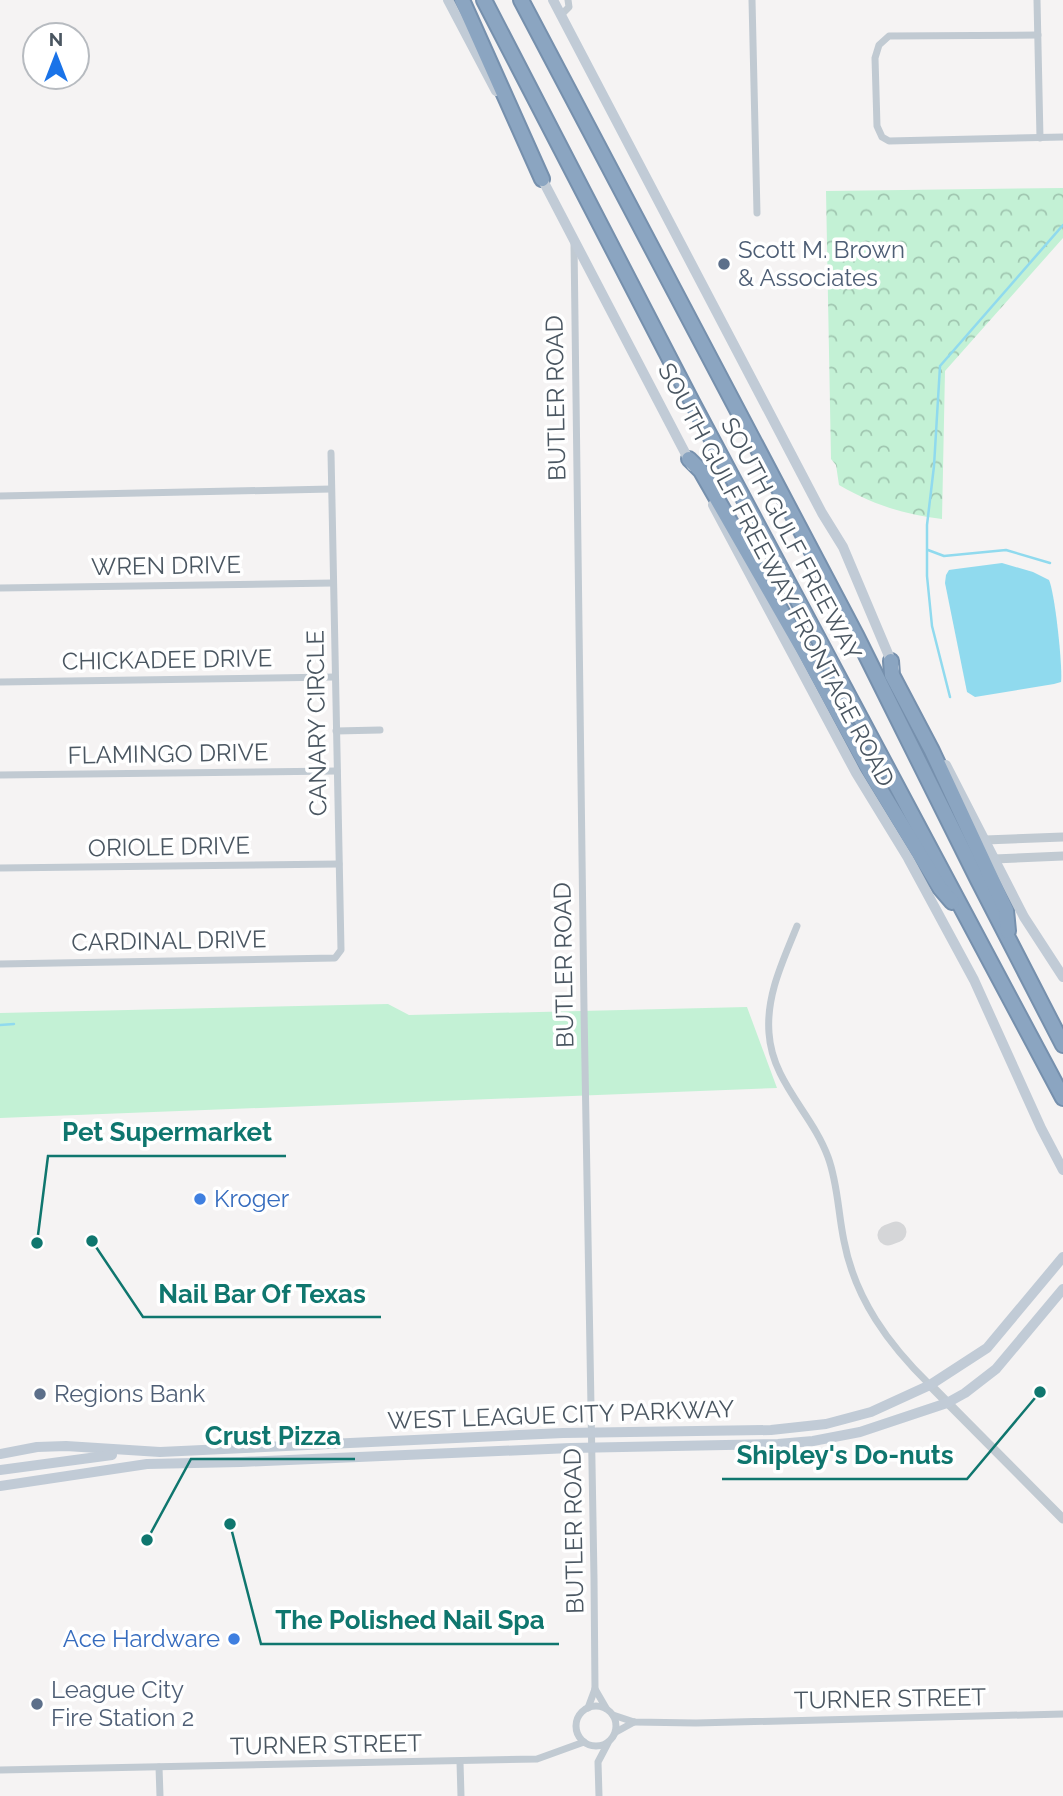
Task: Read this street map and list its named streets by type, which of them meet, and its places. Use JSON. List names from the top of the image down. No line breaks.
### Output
{"streets":{"highway":["SOUTH GULF FREEWAY"],"main road":["SOUTH GULF FREEWAY FRONTAGE ROAD","WEST LEAGUE CITY PARKWAY"],"street":["BUTLER ROAD","WREN DRIVE","CHICKADEE DRIVE","CANARY CIRCLE","FLAMINGO DRIVE","ORIOLE DRIVE","CARDINAL DRIVE","TURNER STREET"]},"crossings":[["BUTLER ROAD","SOUTH GULF FREEWAY FRONTAGE ROAD"],["BUTLER ROAD","WEST LEAGUE CITY PARKWAY"],["BUTLER ROAD","TURNER STREET"],["WREN DRIVE","CANARY CIRCLE"],["CHICKADEE DRIVE","CANARY CIRCLE"],["CANARY CIRCLE","FLAMINGO DRIVE"],["CANARY CIRCLE","ORIOLE DRIVE"],["CANARY CIRCLE","CARDINAL DRIVE"]],"places":["Scott M. Brown & Associates","Kroger","Nail Bar Of Texas","Pet Supermarket","Shipley's Do-nuts","Regions Bank","The Polished Nail Spa","Crust Pizza","Ace Hardware","League City Fire Station 2"],"north":"top"}
